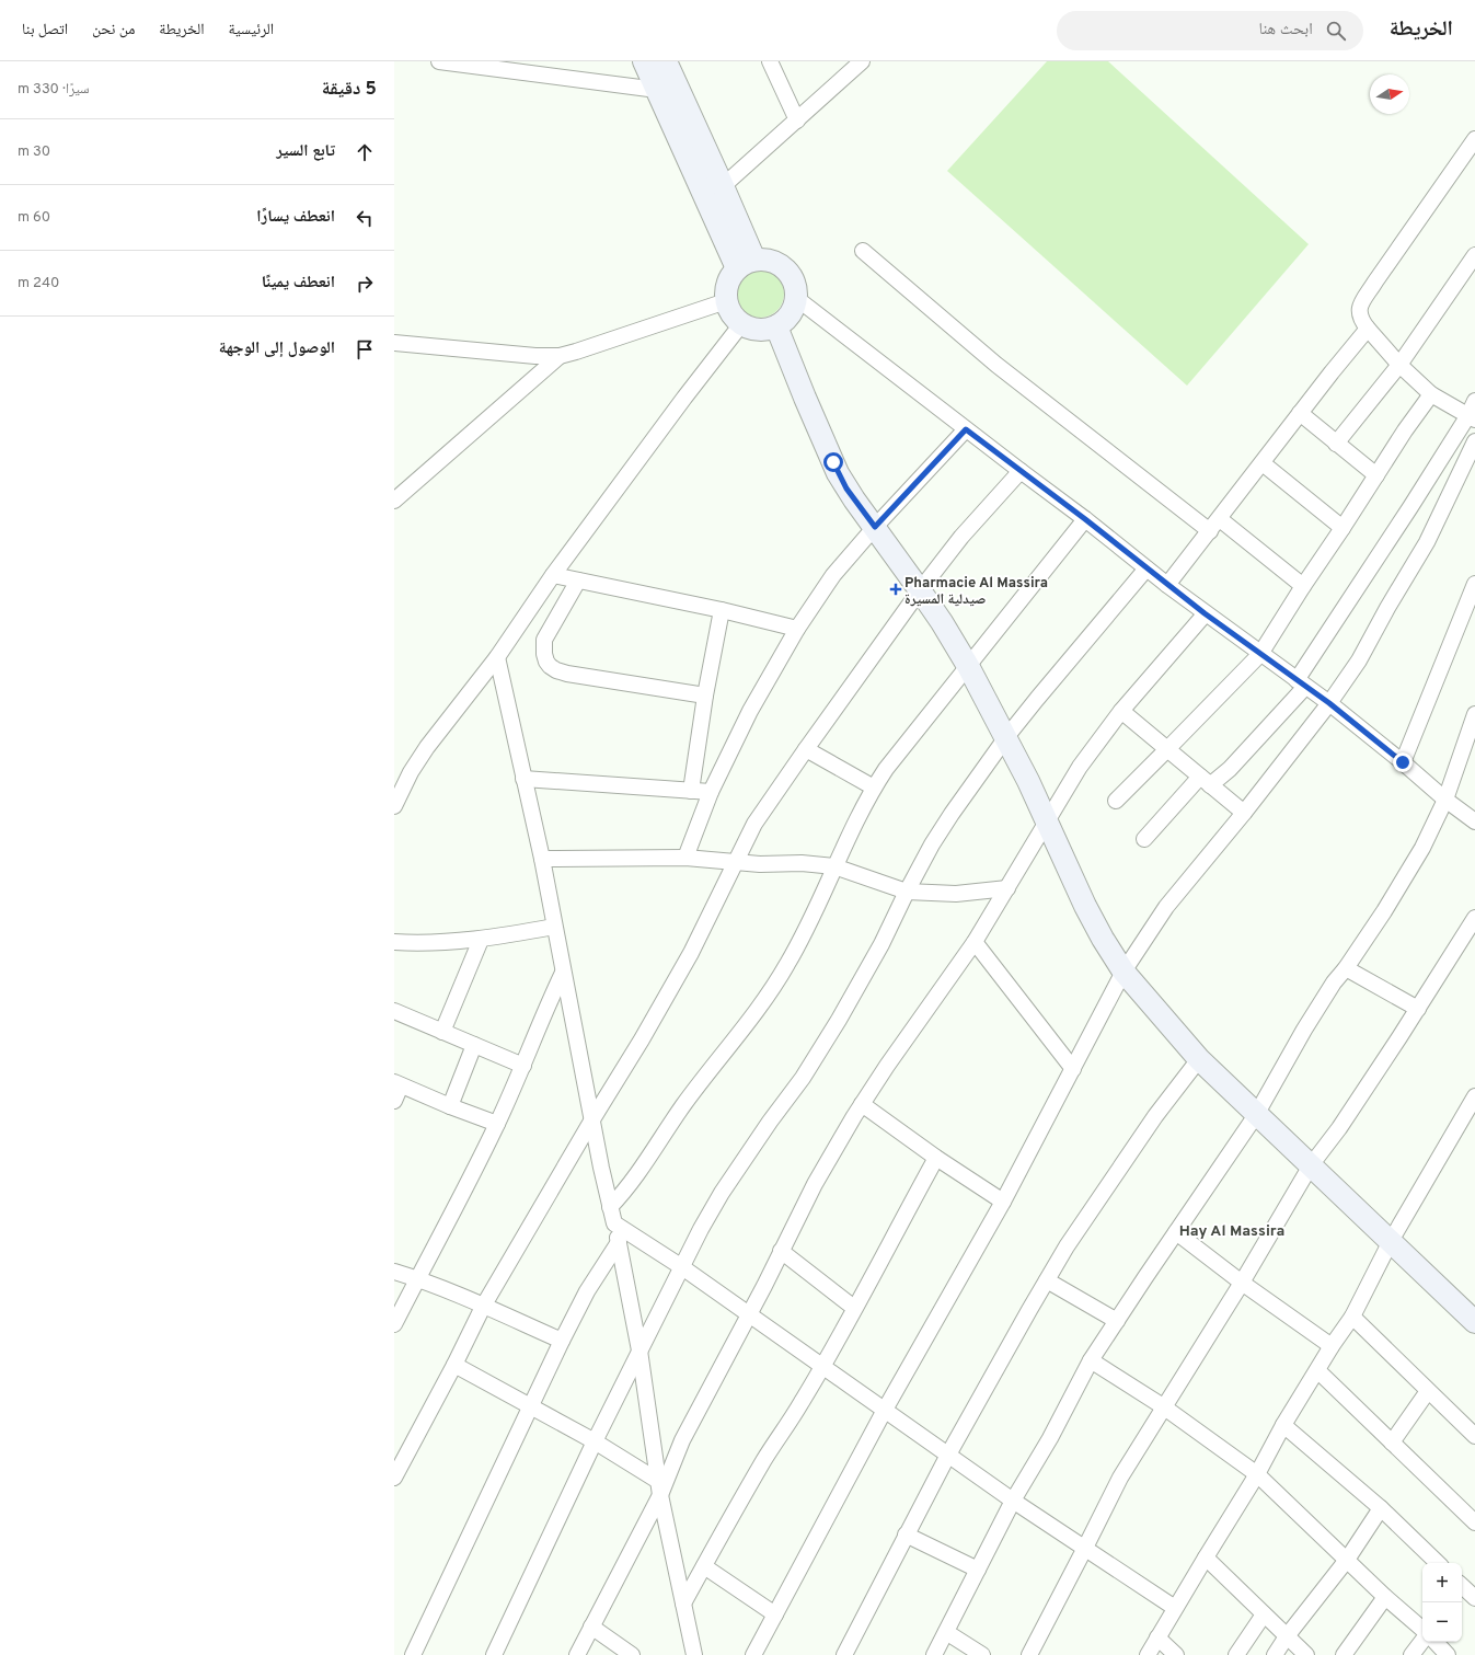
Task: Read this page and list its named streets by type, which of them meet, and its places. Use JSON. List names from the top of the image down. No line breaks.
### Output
{"districts":["Hay Al Massira"],"places":{"health":["Pharmacie Al Massira صيدلية المسيرة"]},"north":"right","page":{"header":"الخريطة","search":"ابحث هنا","nav":["الرئيسية","الخريطة","من نحن","اتصل بنا"],"heading":["5 دقيقة","سيرًا · 330 m"],"list":[["تابع السير","30 m"],["انعطف يسارًا","60 m"],["انعطف يمينًا","240 m"],"الوصول إلى الوجهة"],"map_buttons":["+","−"]}}
